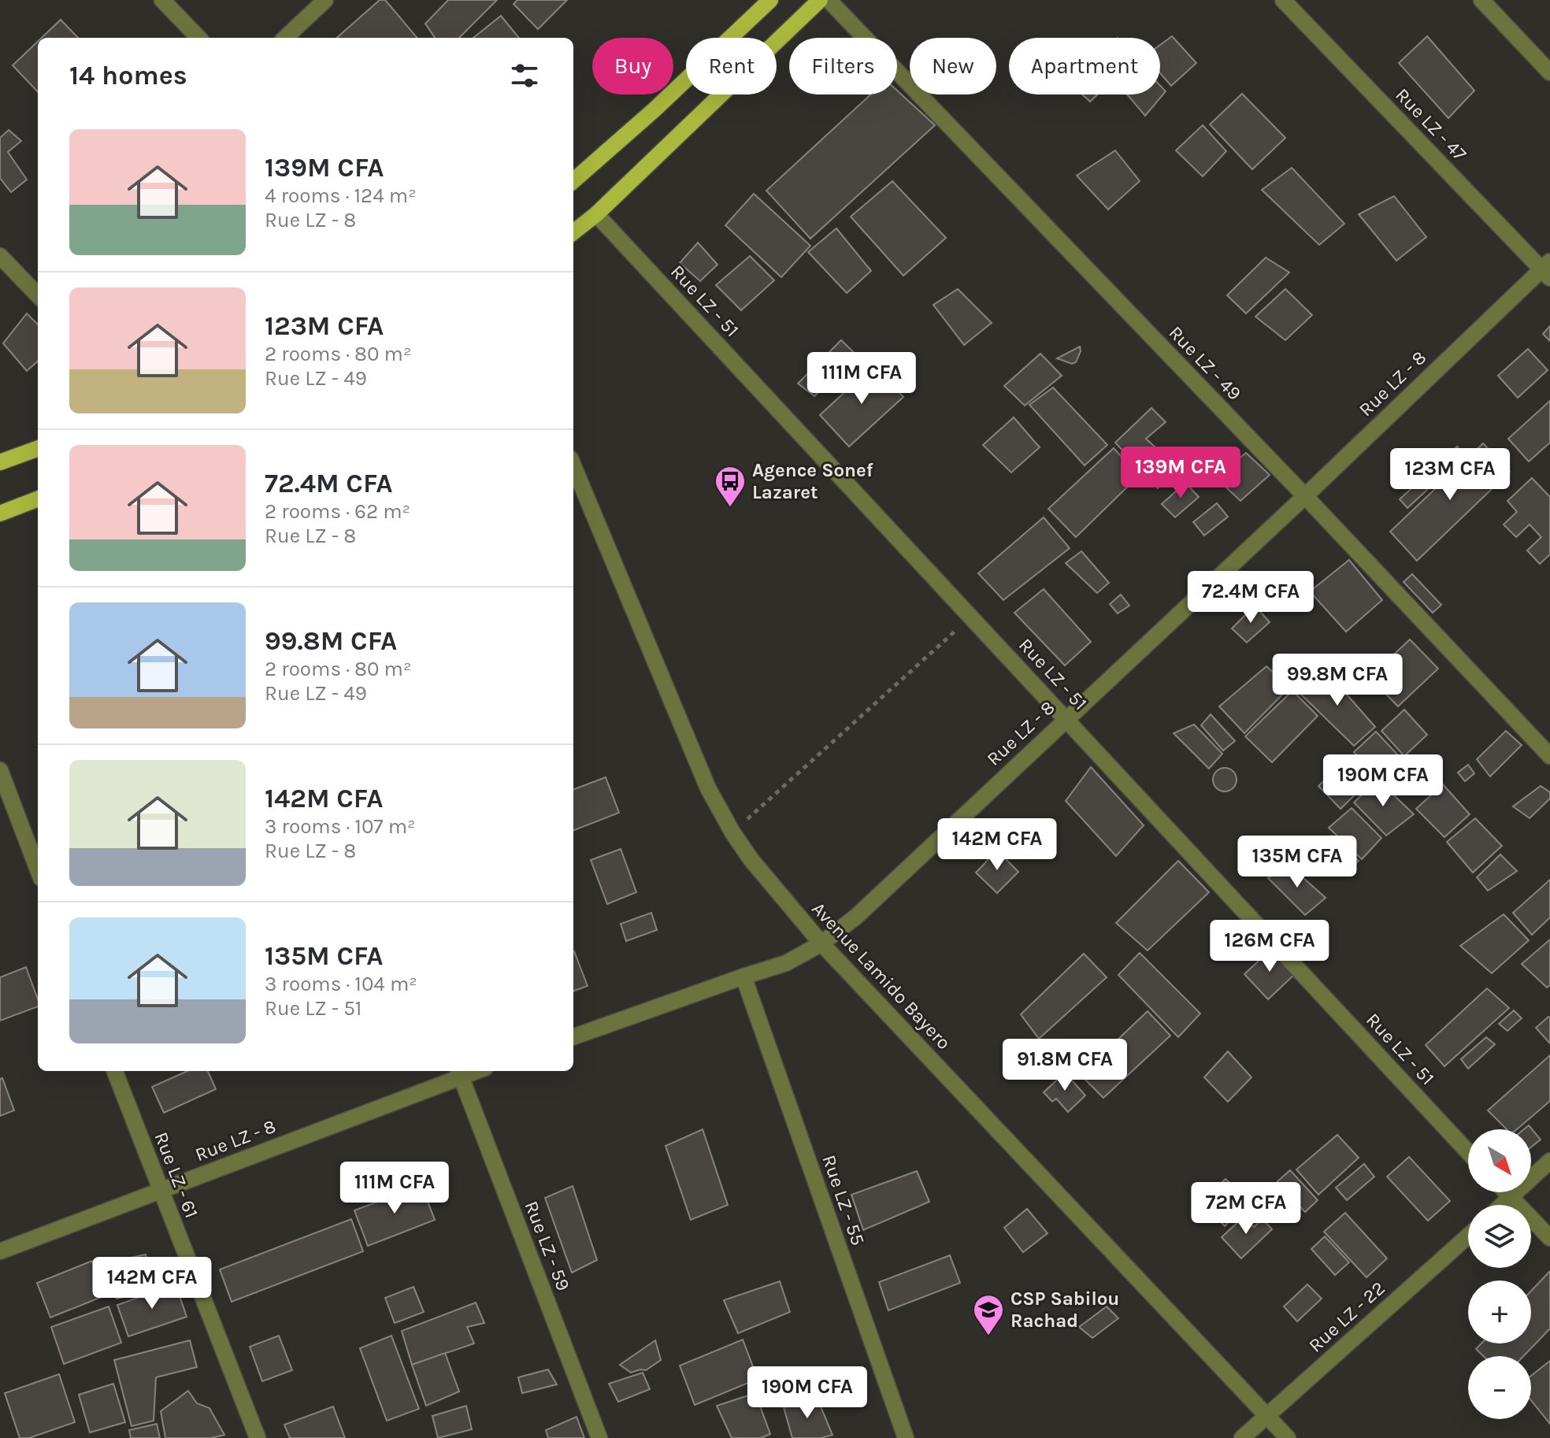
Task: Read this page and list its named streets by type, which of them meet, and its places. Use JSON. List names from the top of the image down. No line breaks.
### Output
{"streets":{"street":["Rue LZ - 47","Rue LZ - 51","Rue LZ - 49","Rue LZ - 8","Avenue Lamido Bayero","Rue LZ - 61","Rue LZ - 55","Rue LZ - 59","Rue LZ - 22"]},"crossings":[["Rue LZ - 47","Rue LZ - 8"],["Rue LZ - 51","Rue LZ - 8"],["Rue LZ - 49","Rue LZ - 8"],["Rue LZ - 8","Avenue Lamido Bayero"],["Rue LZ - 8","Rue LZ - 61"],["Rue LZ - 8","Rue LZ - 55"],["Rue LZ - 8","Rue LZ - 59"],["Avenue Lamido Bayero","Rue LZ - 22"]],"places":{"bus stop":["Agence Sonef Lazaret"],"school or university":["CSP Sabilou Rachad"]},"north":"bottom right","page":{"chip":["Buy","Rent","Filters","New","Apartment"],"heading":"14 homes","list":[{"name":"139M CFA","note":"4 rooms · 124 m² · Rue LZ - 8"},{"name":"123M CFA","note":"2 rooms · 80 m² · Rue LZ - 49"},{"name":"72.4M CFA","note":"2 rooms · 62 m² · Rue LZ - 8"},{"name":"99.8M CFA","note":"2 rooms · 80 m² · Rue LZ - 49"},{"name":"142M CFA","note":"3 rooms · 107 m² · Rue LZ - 8"},{"name":"135M CFA","note":"3 rooms · 104 m² · Rue LZ - 51"}],"price":["111M CFA","139M CFA","123M CFA","72.4M CFA","99.8M CFA","190M CFA","142M CFA","135M CFA","126M CFA","91.8M CFA","111M CFA","72M CFA","142M CFA","190M CFA"],"map_buttons":["+","−"]}}
